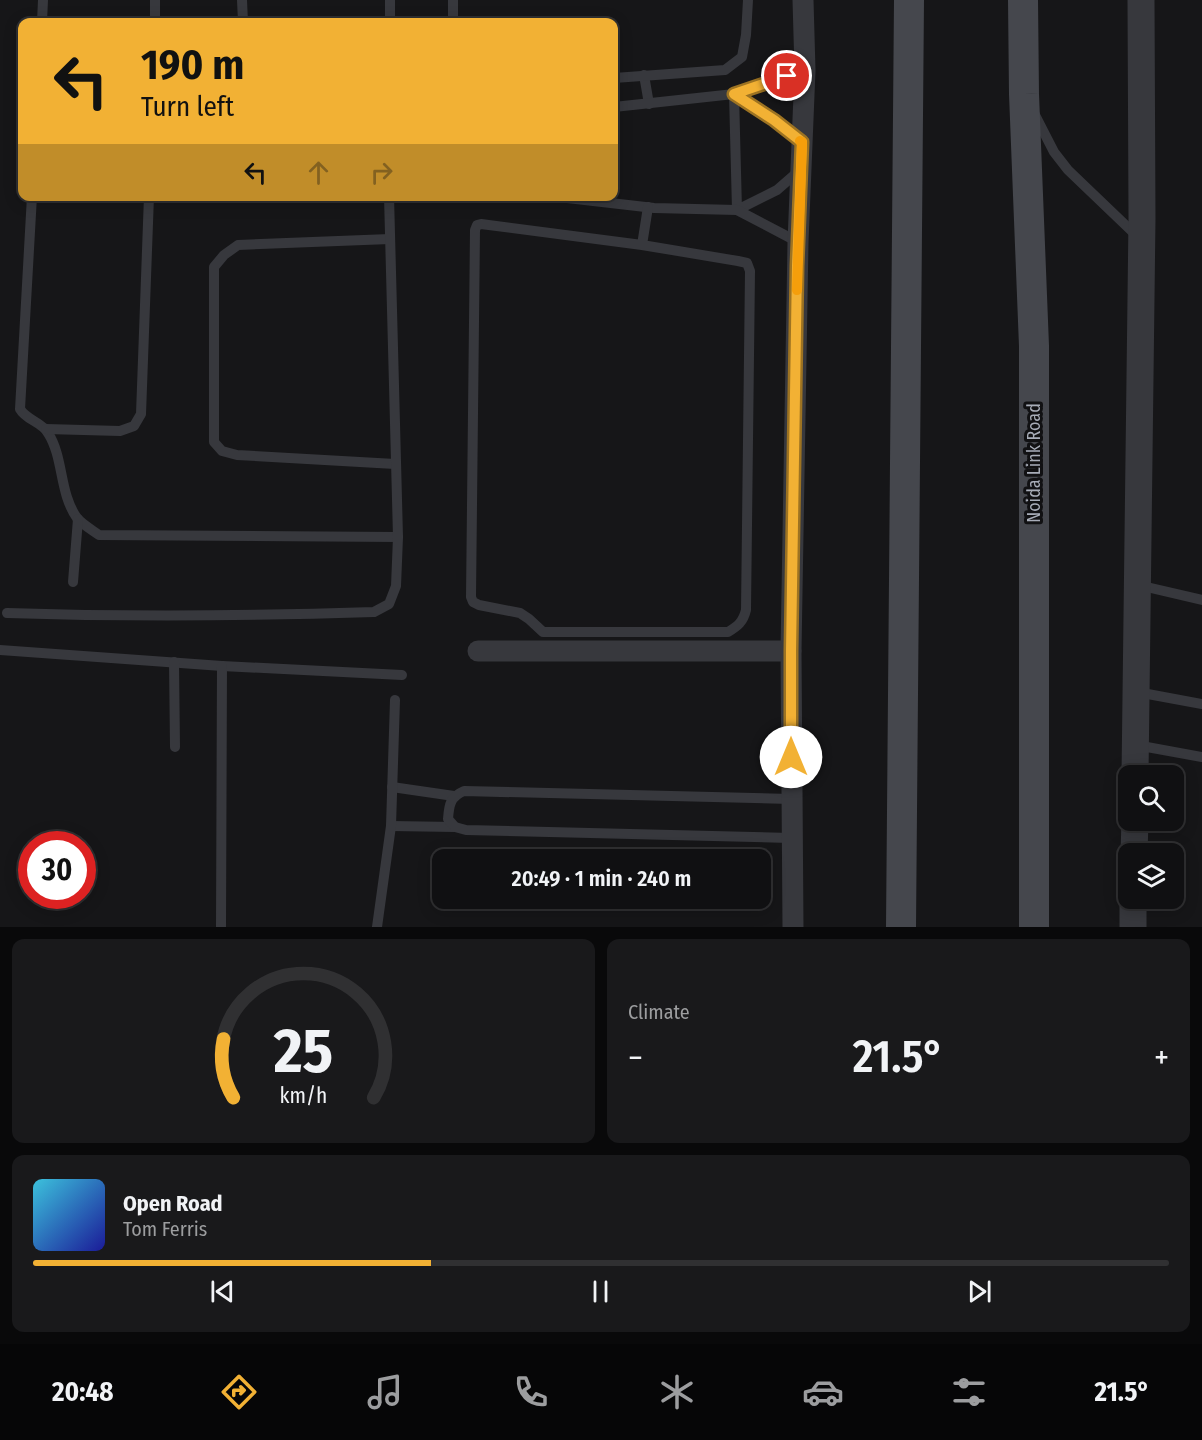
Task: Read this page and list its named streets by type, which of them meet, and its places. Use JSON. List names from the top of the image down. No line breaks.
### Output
{"streets":{"main road":["Noida Link Road"]},"page":{"turn":["190 m","Turn left"],"limit":"30","trip":"20:49 · 1 min · 240 m","tile":"Climate","heat":["−","21.5°","+"],"song":["Open Road","Tom Ferris"],"tabs":["20:48","21.5°"],"gauge":["25","km/h"]}}
